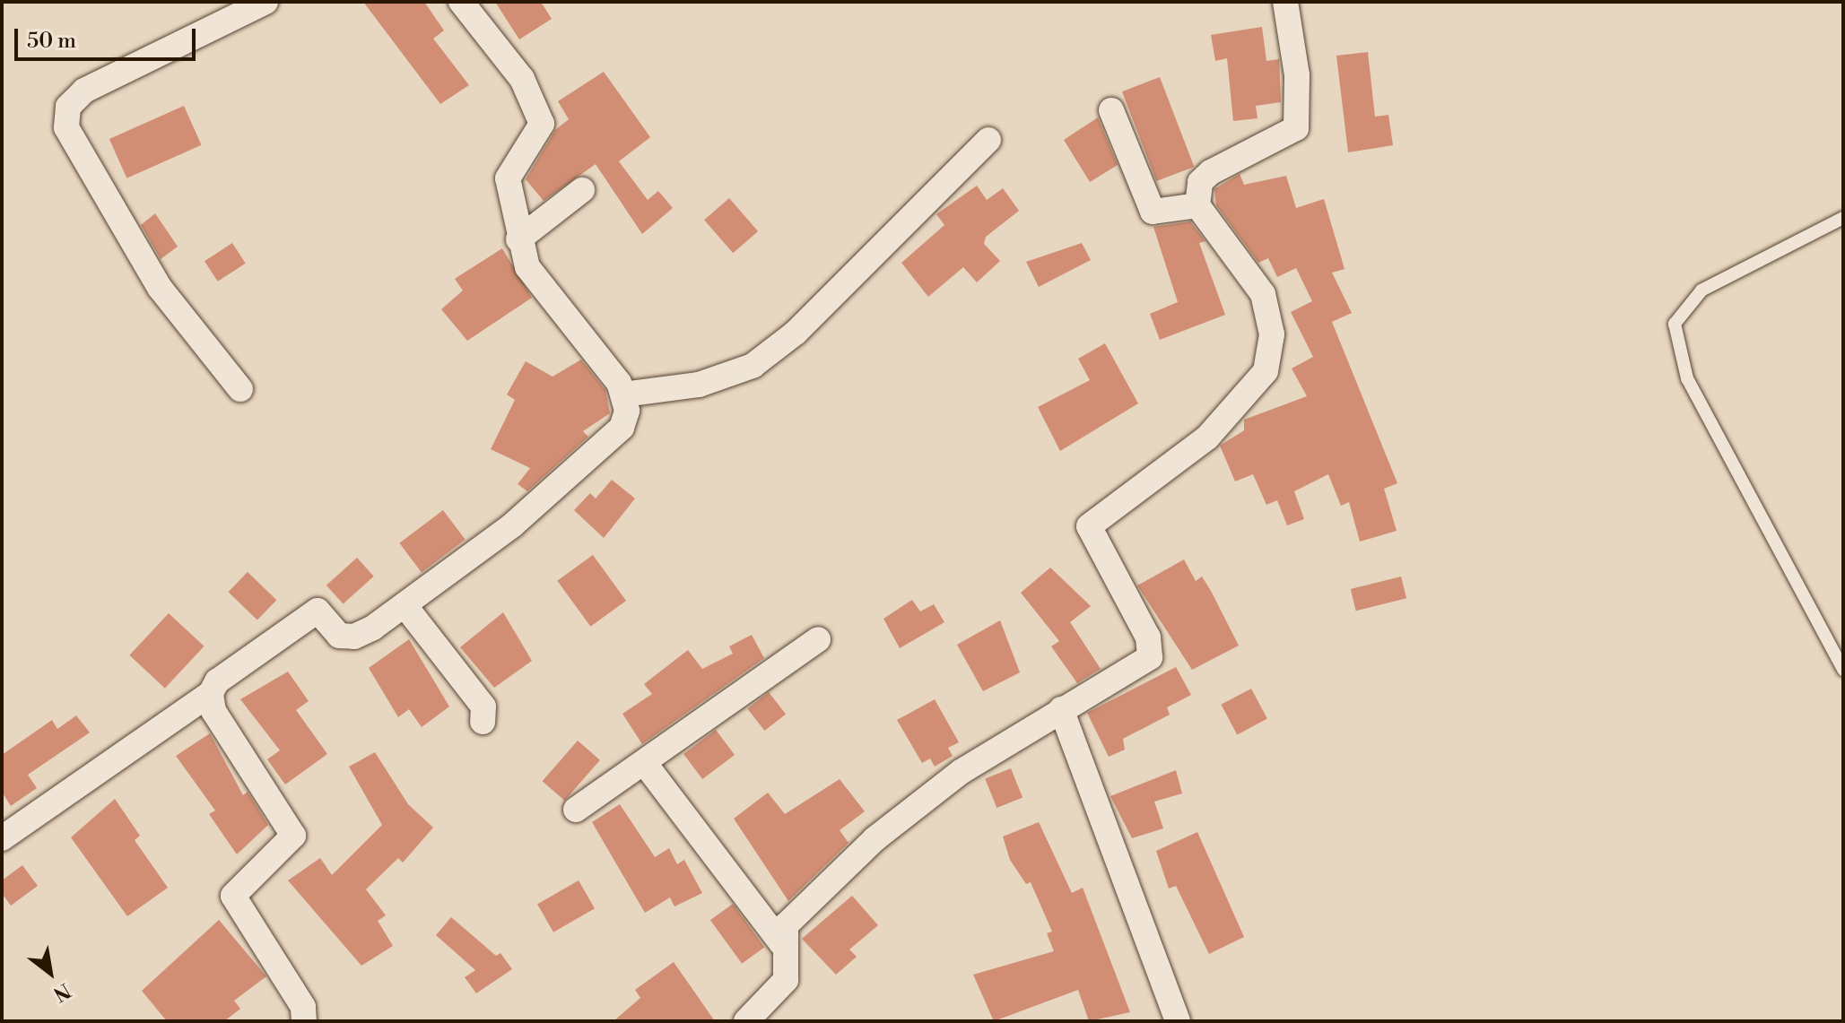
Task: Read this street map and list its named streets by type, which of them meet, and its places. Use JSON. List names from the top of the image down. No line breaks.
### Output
{"scale_bar":"50 m","north":"bottom right"}
